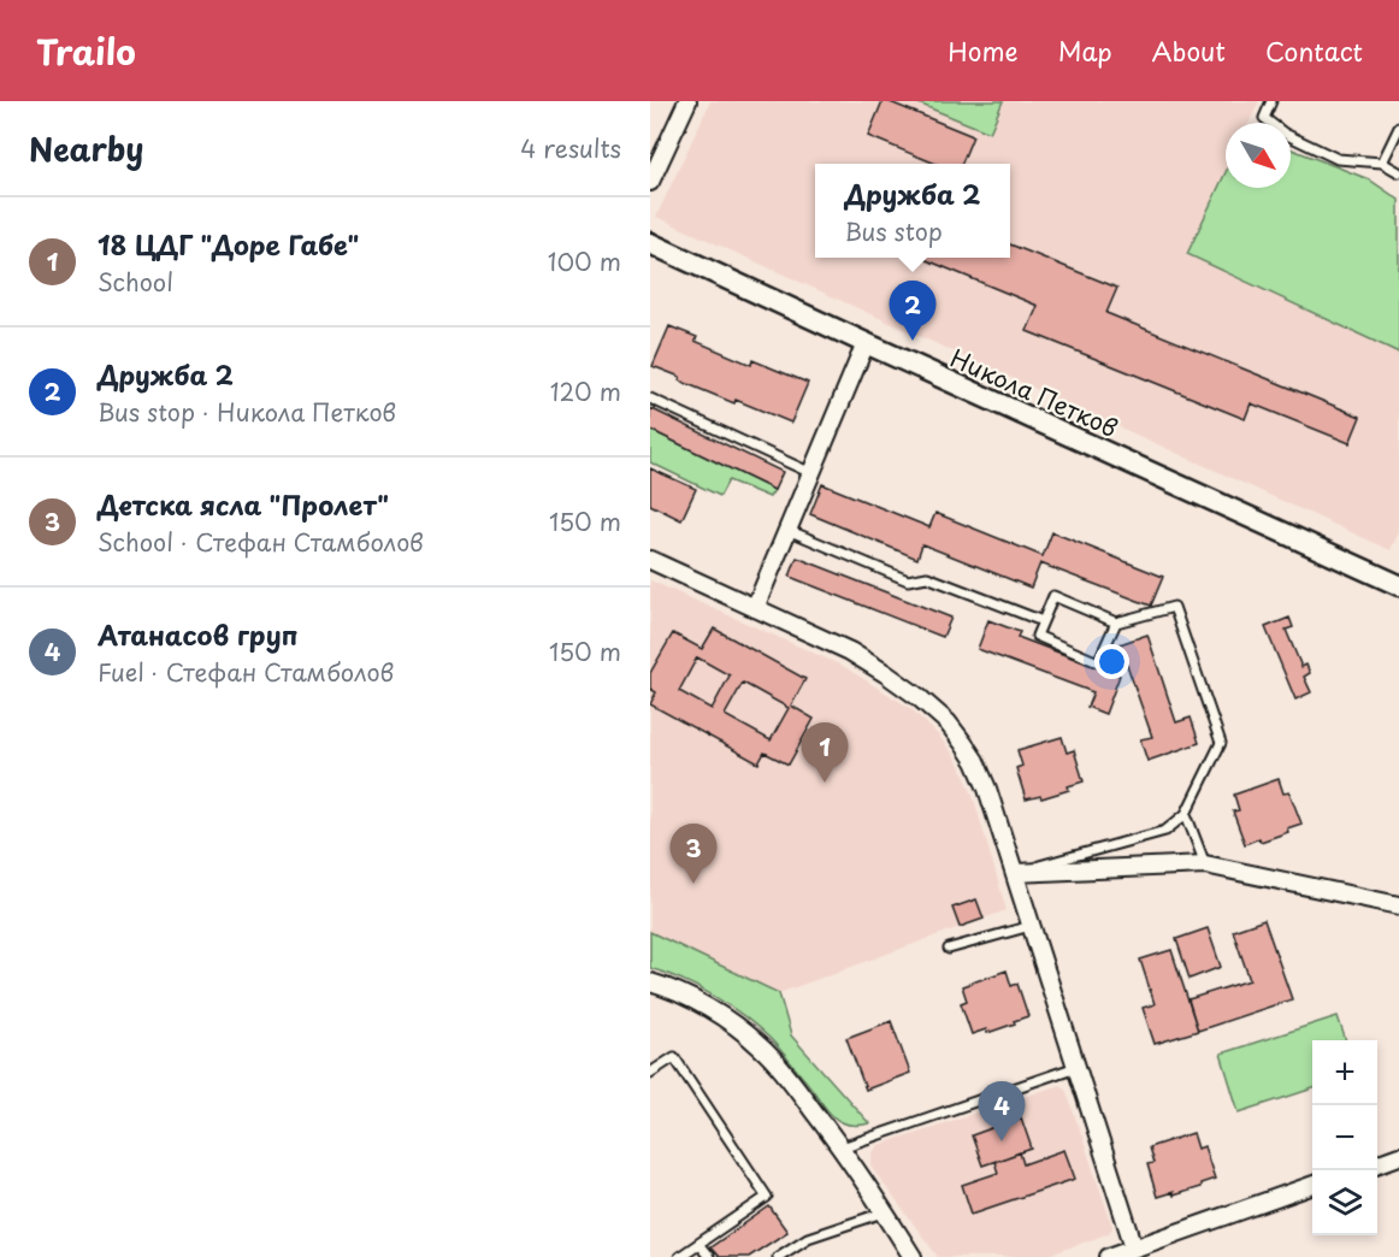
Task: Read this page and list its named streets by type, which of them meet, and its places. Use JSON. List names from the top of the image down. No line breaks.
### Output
{"streets":{"street":["Никола Петков"]},"north":"bottom right","page":{"header":"Trailo","nav":["Home","Map","About","Contact"],"heading":["Nearby","4 results"],"popup":["Дружба 2","Bus stop"],"list":[{"mark":"1","name":"18 ЦДГ \"Доре Габе\"","note":"School","value":"100 m"},{"mark":"2","name":"Дружба 2","note":"Bus stop · Никола Петков","value":"120 m"},{"mark":"3","name":"Детска ясла \"Пролет\"","note":"School · Стефан Стамболов","value":"150 m"},{"mark":"4","name":"Атанасов груп","note":"Fuel · Стефан Стамболов","value":"150 m"}],"pins":["2","1","3","4"],"map_buttons":["+","−"]}}
